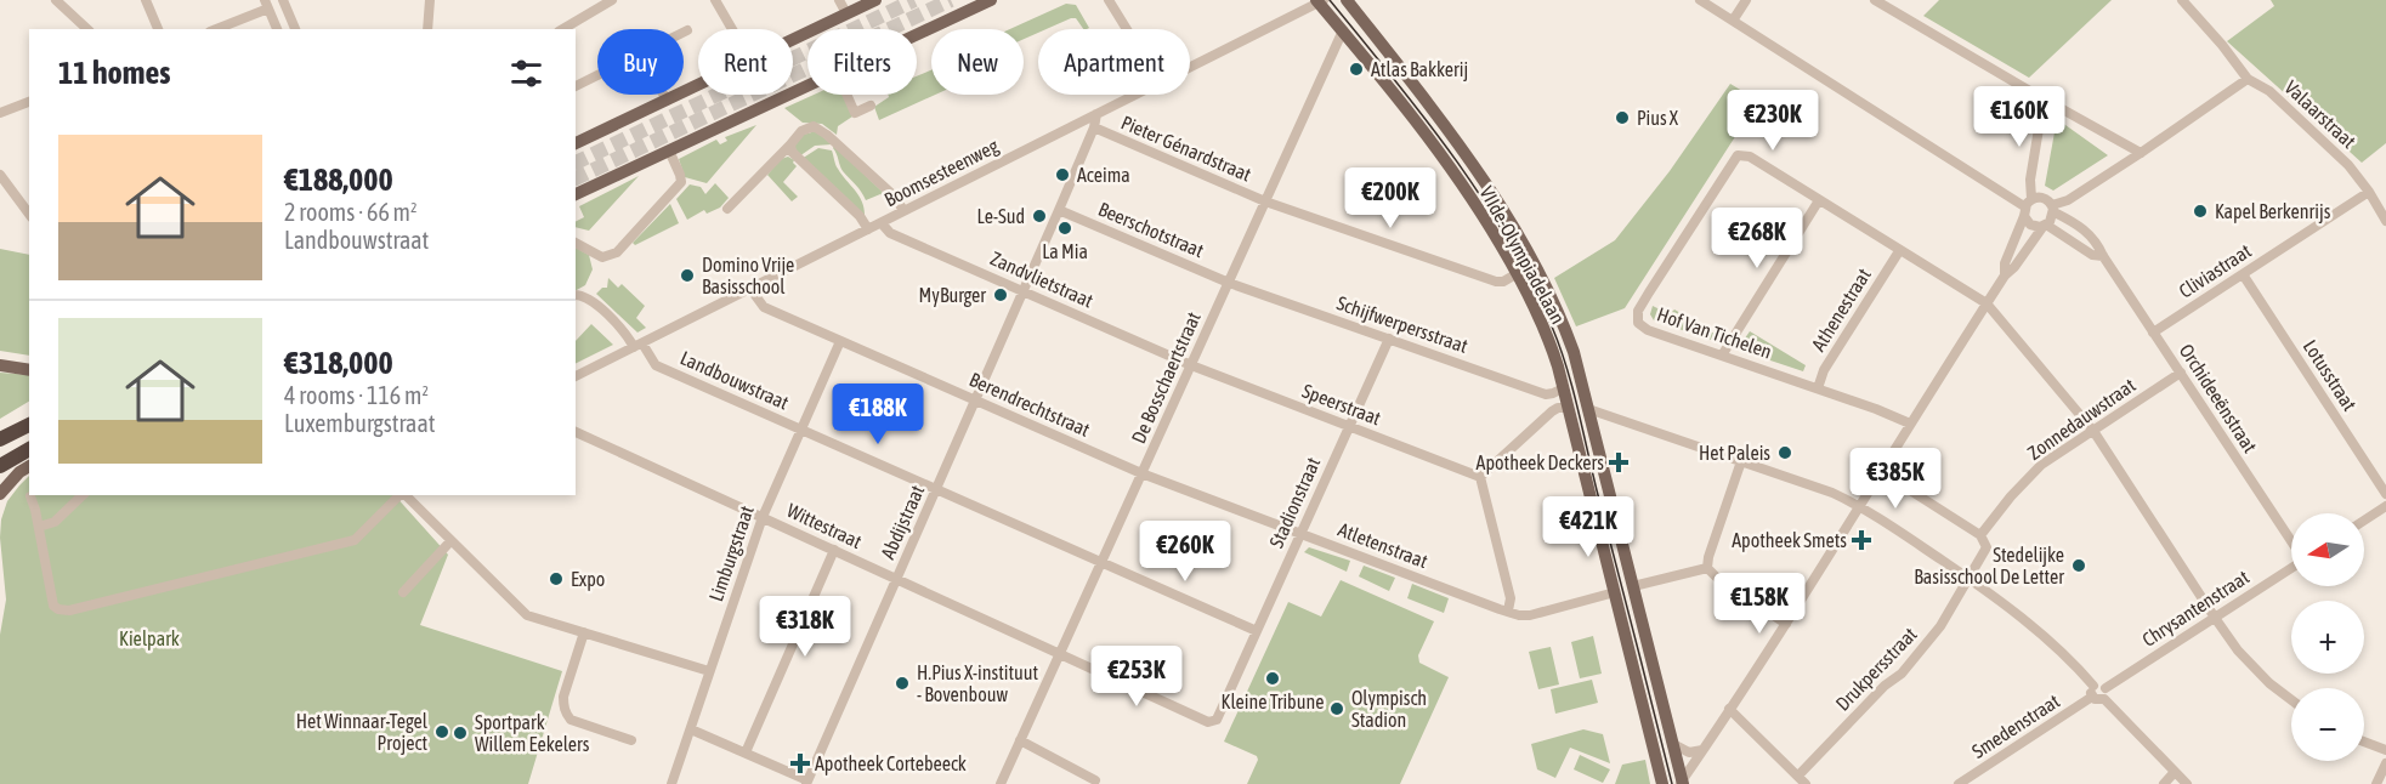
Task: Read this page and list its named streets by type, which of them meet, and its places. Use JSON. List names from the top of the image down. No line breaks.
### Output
{"streets":{"main road":["VIIde-Olympiadelaan"],"street":["Valaarstraat","Pieter Génardstraat","Boomsesteenweg","Beerschotstraat","Cliviastraat","Zandvlietstraat","Athenestraat","Schijfwerpersstraat","Hof Van Tichelen","Lotusstraat","De Bosschaertstraat","Landbouwstraat","Orchideeënstraat","Berendrechtstraat","Speerstraat","Zonnedauwstraat","Stadionstraat","Abdijstraat","Wittestraat","Atletenstraat","Limburgstraat","Chrysantenstraat","Drukpersstraat","Smedenstraat"]},"crossings":[["Valaarstraat","Cliviastraat"],["Pieter Génardstraat","VIIde-Olympiadelaan"],["Pieter Génardstraat","De Bosschaertstraat"],["Pieter Génardstraat","Abdijstraat"],["Boomsesteenweg","VIIde-Olympiadelaan"],["Boomsesteenweg","Zandvlietstraat"],["Boomsesteenweg","Landbouwstraat"],["Boomsesteenweg","Berendrechtstraat"],["Boomsesteenweg","Abdijstraat"],["Beerschotstraat","Schijfwerpersstraat"],["Beerschotstraat","De Bosschaertstraat"],["Beerschotstraat","Abdijstraat"],["VIIde-Olympiadelaan","De Bosschaertstraat"],["VIIde-Olympiadelaan","Atletenstraat"],["Cliviastraat","Lotusstraat"],["Cliviastraat","Orchideeënstraat"],["Zandvlietstraat","De Bosschaertstraat"],["Zandvlietstraat","Speerstraat"],["Zandvlietstraat","Abdijstraat"],["Athenestraat","Hof Van Tichelen"],["Schijfwerpersstraat","De Bosschaertstraat"],["Schijfwerpersstraat","Stadionstraat"],["Hof Van Tichelen","Zonnedauwstraat"],["Hof Van Tichelen","Chrysantenstraat"],["De Bosschaertstraat","Landbouwstraat"],["De Bosschaertstraat","Berendrechtstraat"],["De Bosschaertstraat","Speerstraat"],["De Bosschaertstraat","Wittestraat"],["De Bosschaertstraat","Atletenstraat"],["Landbouwstraat","Stadionstraat"],["Landbouwstraat","Abdijstraat"],["Landbouwstraat","Limburgstraat"],["Orchideeënstraat","Zonnedauwstraat"],["Berendrechtstraat","Abdijstraat"],["Berendrechtstraat","Atletenstraat"],["Berendrechtstraat","Limburgstraat"],["Speerstraat","Stadionstraat"],["Zonnedauwstraat","Drukpersstraat"],["Stadionstraat","Wittestraat"],["Stadionstraat","Atletenstraat"],["Abdijstraat","Wittestraat"],["Wittestraat","Limburgstraat"]],"parks":["Kielpark"],"places":{"other":["Atlas Bakkerij","Pius X","Aceima","Kapel Berkenrijs","Le-Sud","La Mia","Domino Vrije Basisschool","MyBurger","Het Paleis","Stedelijke Basisschool De Letter","Expo","Kleine Tribune","H.Pius X-instituut - Bovenbouw","Olympisch Stadion","Het Winnaar-Tegel Project","Sportpark Willem Eekelers"],"health":["Apotheek Deckers","Apotheek Smets","Apotheek Cortebeeck"]},"north":"left","page":{"chip":["Buy","Rent","Filters","New","Apartment"],"heading":"11 homes","price":["€160K","€230K","€200K","€268K","€188K","€385K","€421K","€260K","€158K","€318K","€253K"],"list":[{"name":"€188,000","note":"2 rooms · 66 m² · Landbouwstraat"},{"name":"€318,000","note":"4 rooms · 116 m² · Luxemburgstraat"}],"map_buttons":["+","−"]}}
